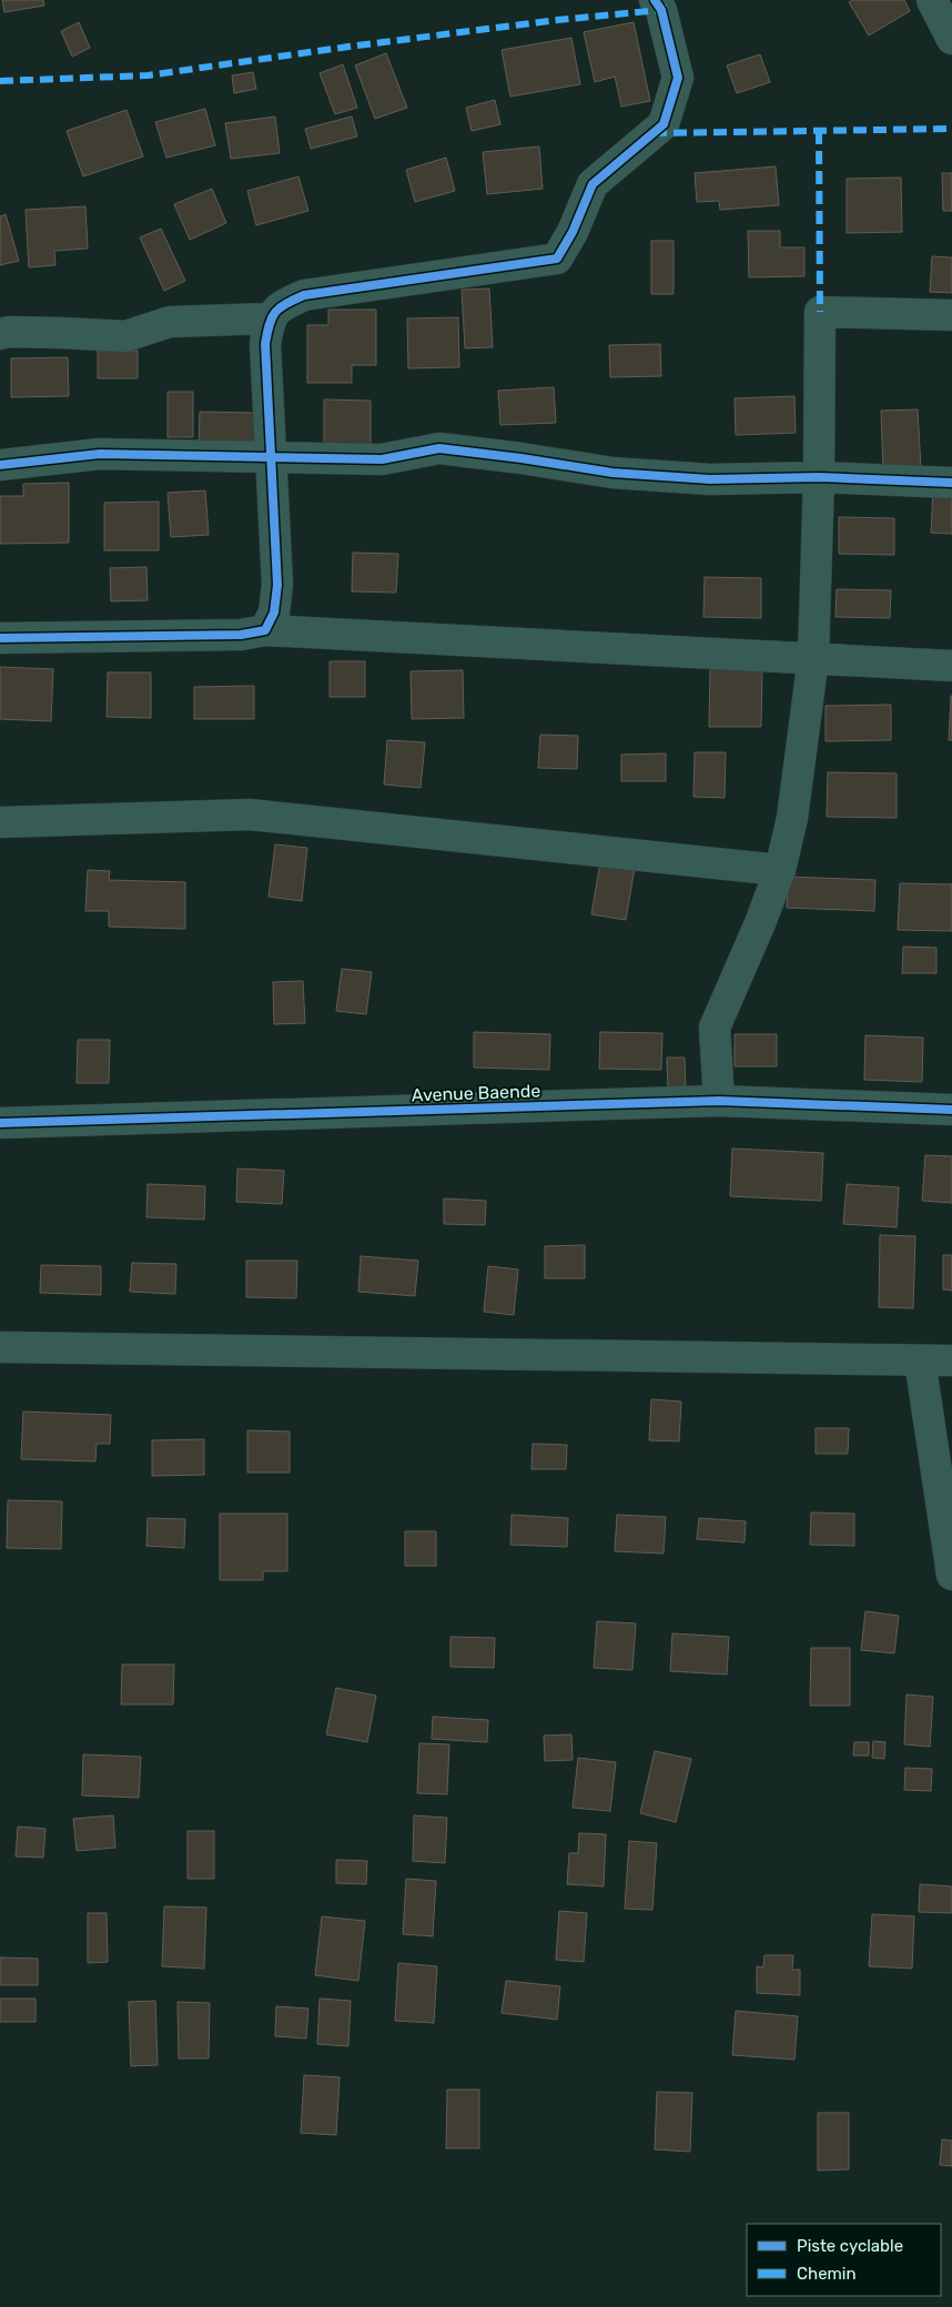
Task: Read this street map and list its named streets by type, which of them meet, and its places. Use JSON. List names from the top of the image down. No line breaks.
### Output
{"streets":{"street":["Avenue Baende"]},"legend":["Piste cyclable","Chemin"]}
